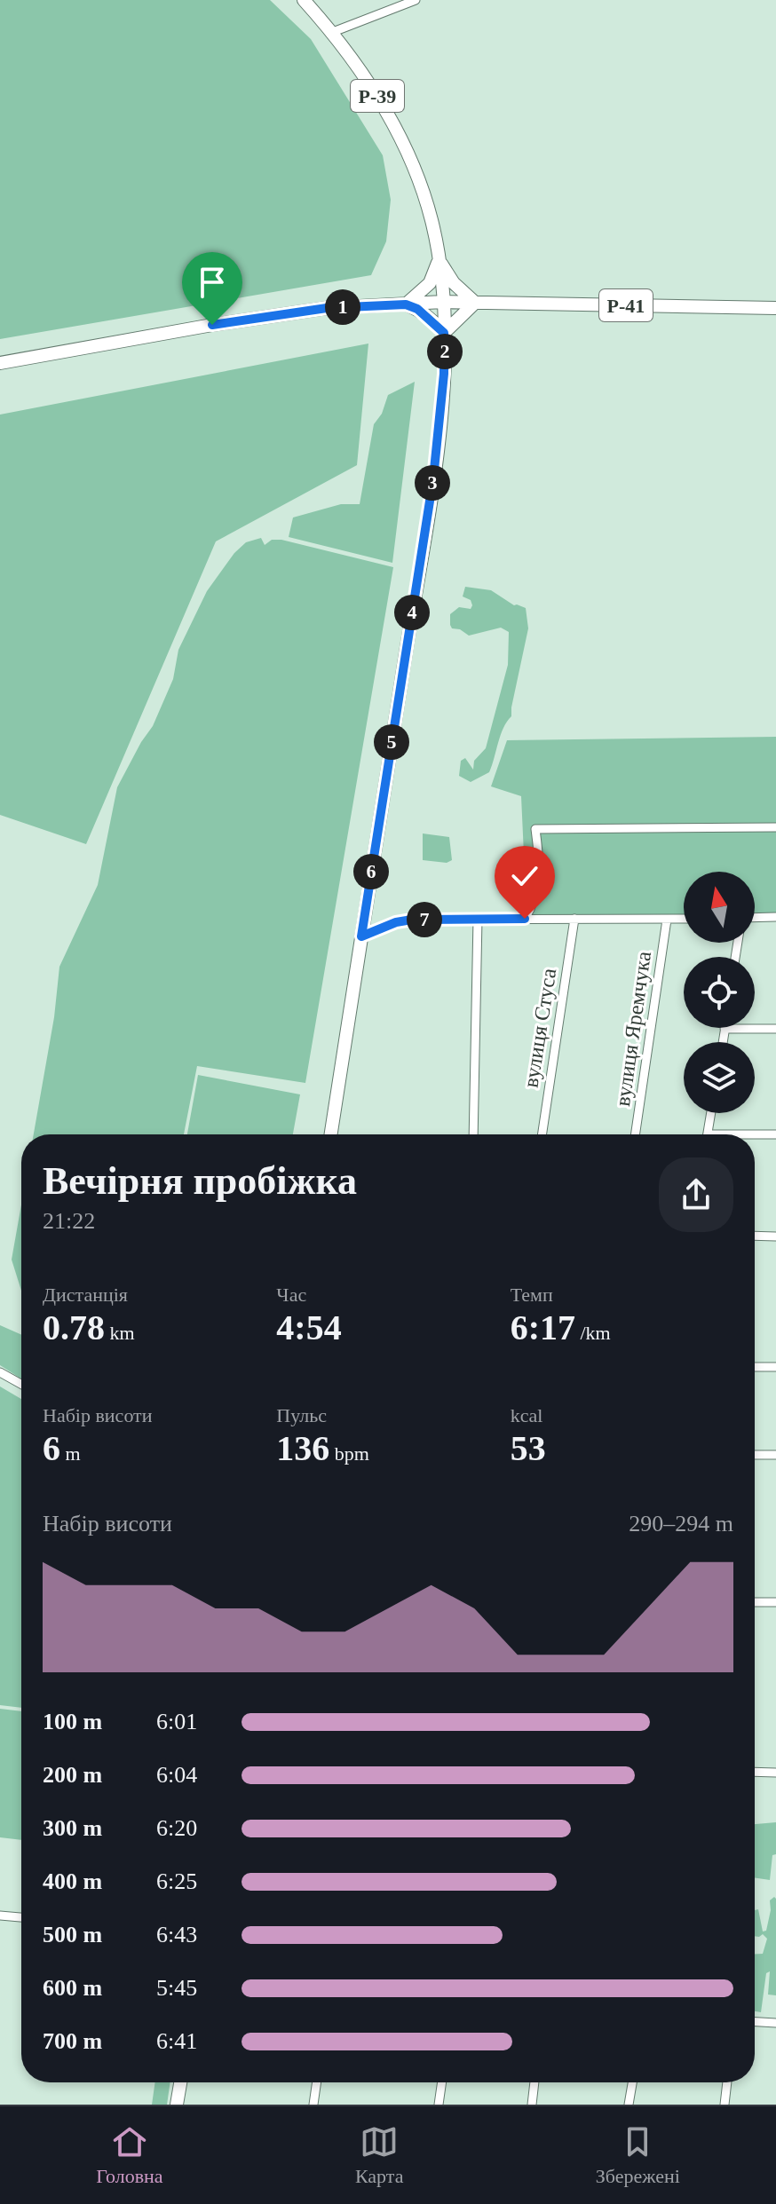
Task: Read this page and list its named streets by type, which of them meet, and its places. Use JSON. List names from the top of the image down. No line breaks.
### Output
{"streets":{"main road":["Р-39","Р-41"],"street":["вулиця Стуса","вулиця Яремчука"]},"crossings":[["Р-39","Р-41"]],"north":"top","page":{"pins":["1","2","3","4","5","6","7"],"heading":["Вечірня пробіжка","21:22"],"stats":[["Дистанція","0.78 km"],["Час","4:54"],["Темп","6:17 /km"],["Набір висоти","6 m"],["Пульс","136 bpm"],["kcal","53"]],"chart":["Набір висоти","290–294 m"],"list":[{"name":"100 m","note":"6:01"},{"name":"200 m","note":"6:04"},{"name":"300 m","note":"6:20"},{"name":"400 m","note":"6:25"},{"name":"500 m","note":"6:43"},{"name":"600 m","note":"5:45"},{"name":"700 m","note":"6:41"}],"tabs":["Головна","Карта","Збережені"]}}
